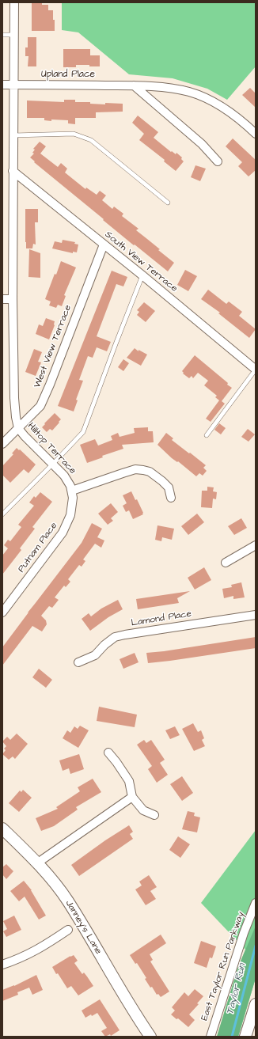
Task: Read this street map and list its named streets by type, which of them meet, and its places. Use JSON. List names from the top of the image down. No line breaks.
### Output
{"streets":{"main road":["Janney's Lane"],"street":["Upland Place","South View Terrace","West View Terrace","Hilltop Terrace","Putnam Place","Lamond Place","East Taylor Run Parkway"]},"crossings":[["Upland Place","Hilltop Terrace"],["South View Terrace","West View Terrace"],["South View Terrace","Hilltop Terrace"],["West View Terrace","Hilltop Terrace"],["Hilltop Terrace","Putnam Place"]],"water":["Taylor Run"]}
